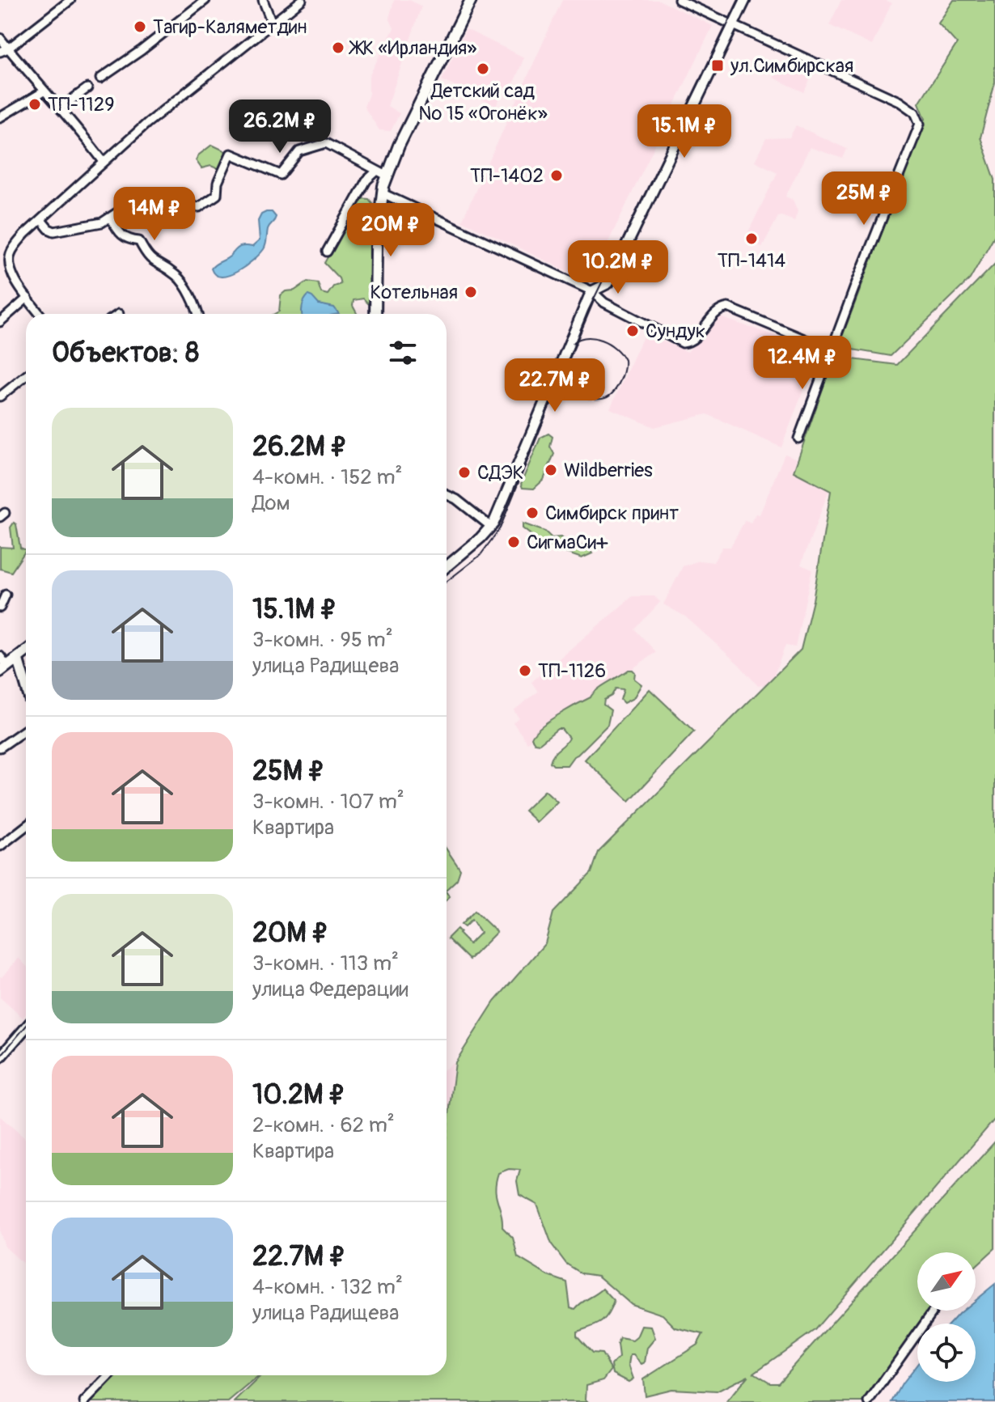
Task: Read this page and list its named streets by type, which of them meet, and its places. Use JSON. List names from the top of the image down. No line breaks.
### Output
{"places":{"other":["Тагир-Каляметдин","ЖК «Ирландия»","Детский сад № 15 «Огонёк»","ТП-1129","ТП-1402","ТП-1414","Котельная","Сундук","Wildberries","СДЭК","Симбирск принт","СигмаСи+","ТП-1126"],"transit":["ул.Симбирская"]},"north":"top right","page":{"price":["26.2M ₽","15.1M ₽","25M ₽","14M ₽","20M ₽","10.2M ₽","12.4M ₽","22.7M ₽"],"heading":"Объектов: 8","list":[{"name":"26.2M ₽","note":"4-комн. · 152 m² · Дом"},{"name":"15.1M ₽","note":"3-комн. · 95 m² · улица Радищева"},{"name":"25M ₽","note":"3-комн. · 107 m² · Квартира"},{"name":"20M ₽","note":"3-комн. · 113 m² · улица Федерации"},{"name":"10.2M ₽","note":"2-комн. · 62 m² · Квартира"},{"name":"22.7M ₽","note":"4-комн. · 132 m² · улица Радищева"}]}}
